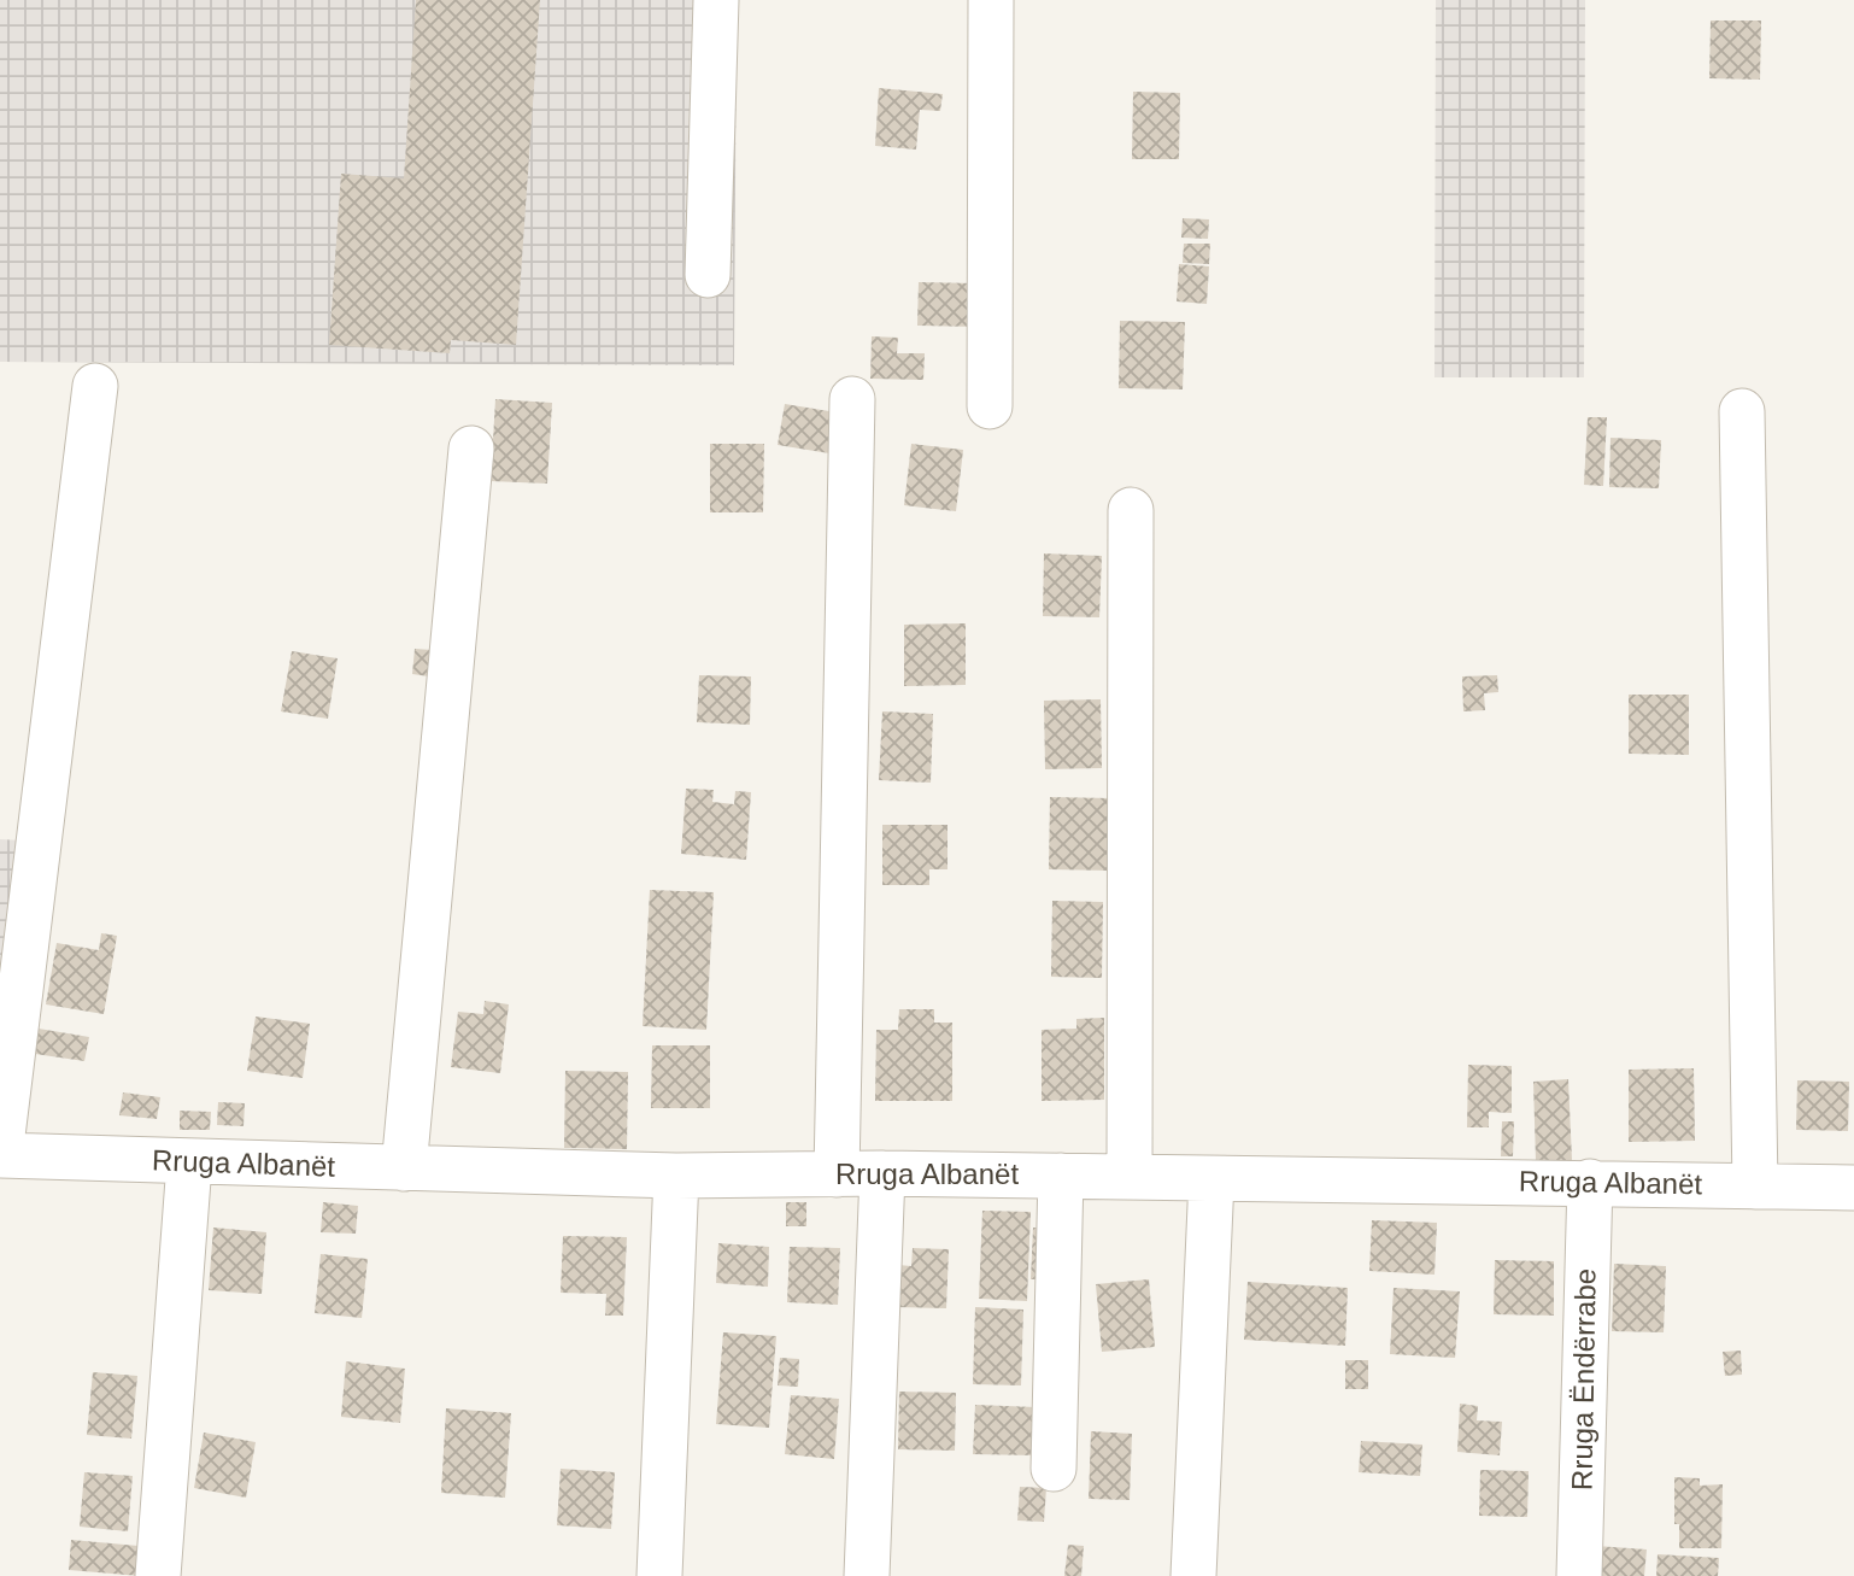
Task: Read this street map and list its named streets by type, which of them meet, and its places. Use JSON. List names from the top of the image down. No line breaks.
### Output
{"streets":{"street":["Rruga Albanët","Rruga Ëndërrabe"]},"crossings":[["Rruga Albanët","Rruga Ëndërrabe"]]}
